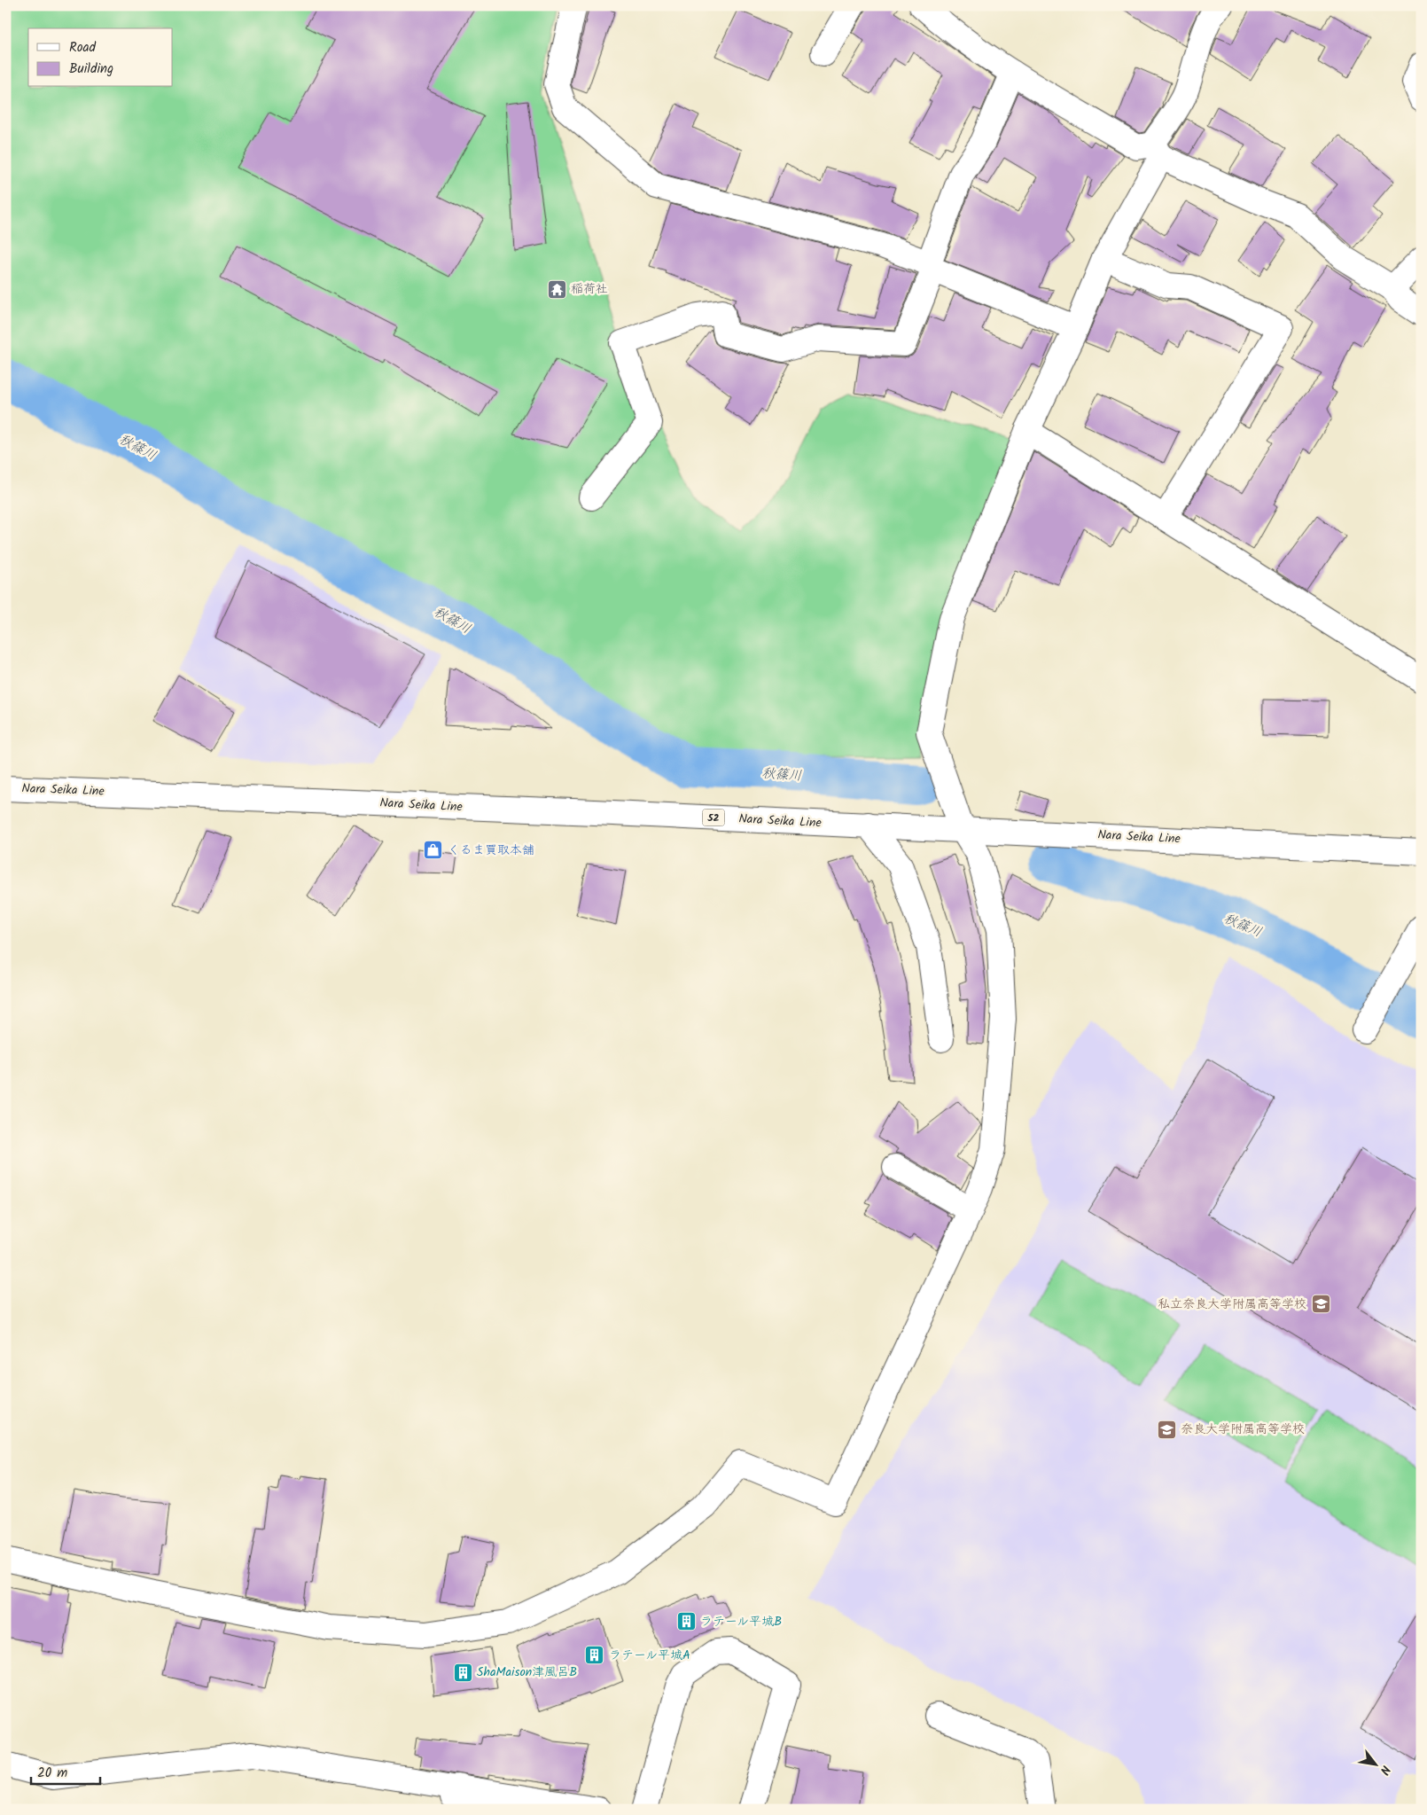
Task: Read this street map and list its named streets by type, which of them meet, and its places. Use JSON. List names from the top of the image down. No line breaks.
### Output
{"streets":{"street":["Nara Seika Line","52"]},"water":["秋篠川"],"places":{"temple":["稲荷社"],"shop":["くるま買取本舗"],"school or university":["私立奈良大学附属高等学校","奈良大学附属高等学校"],"building":["ラテール平城B","ラテール平城A","ShaMaison津風呂B"]},"legend":["Road","Building"],"scale_bar":"20 m","north":"bottom right"}
